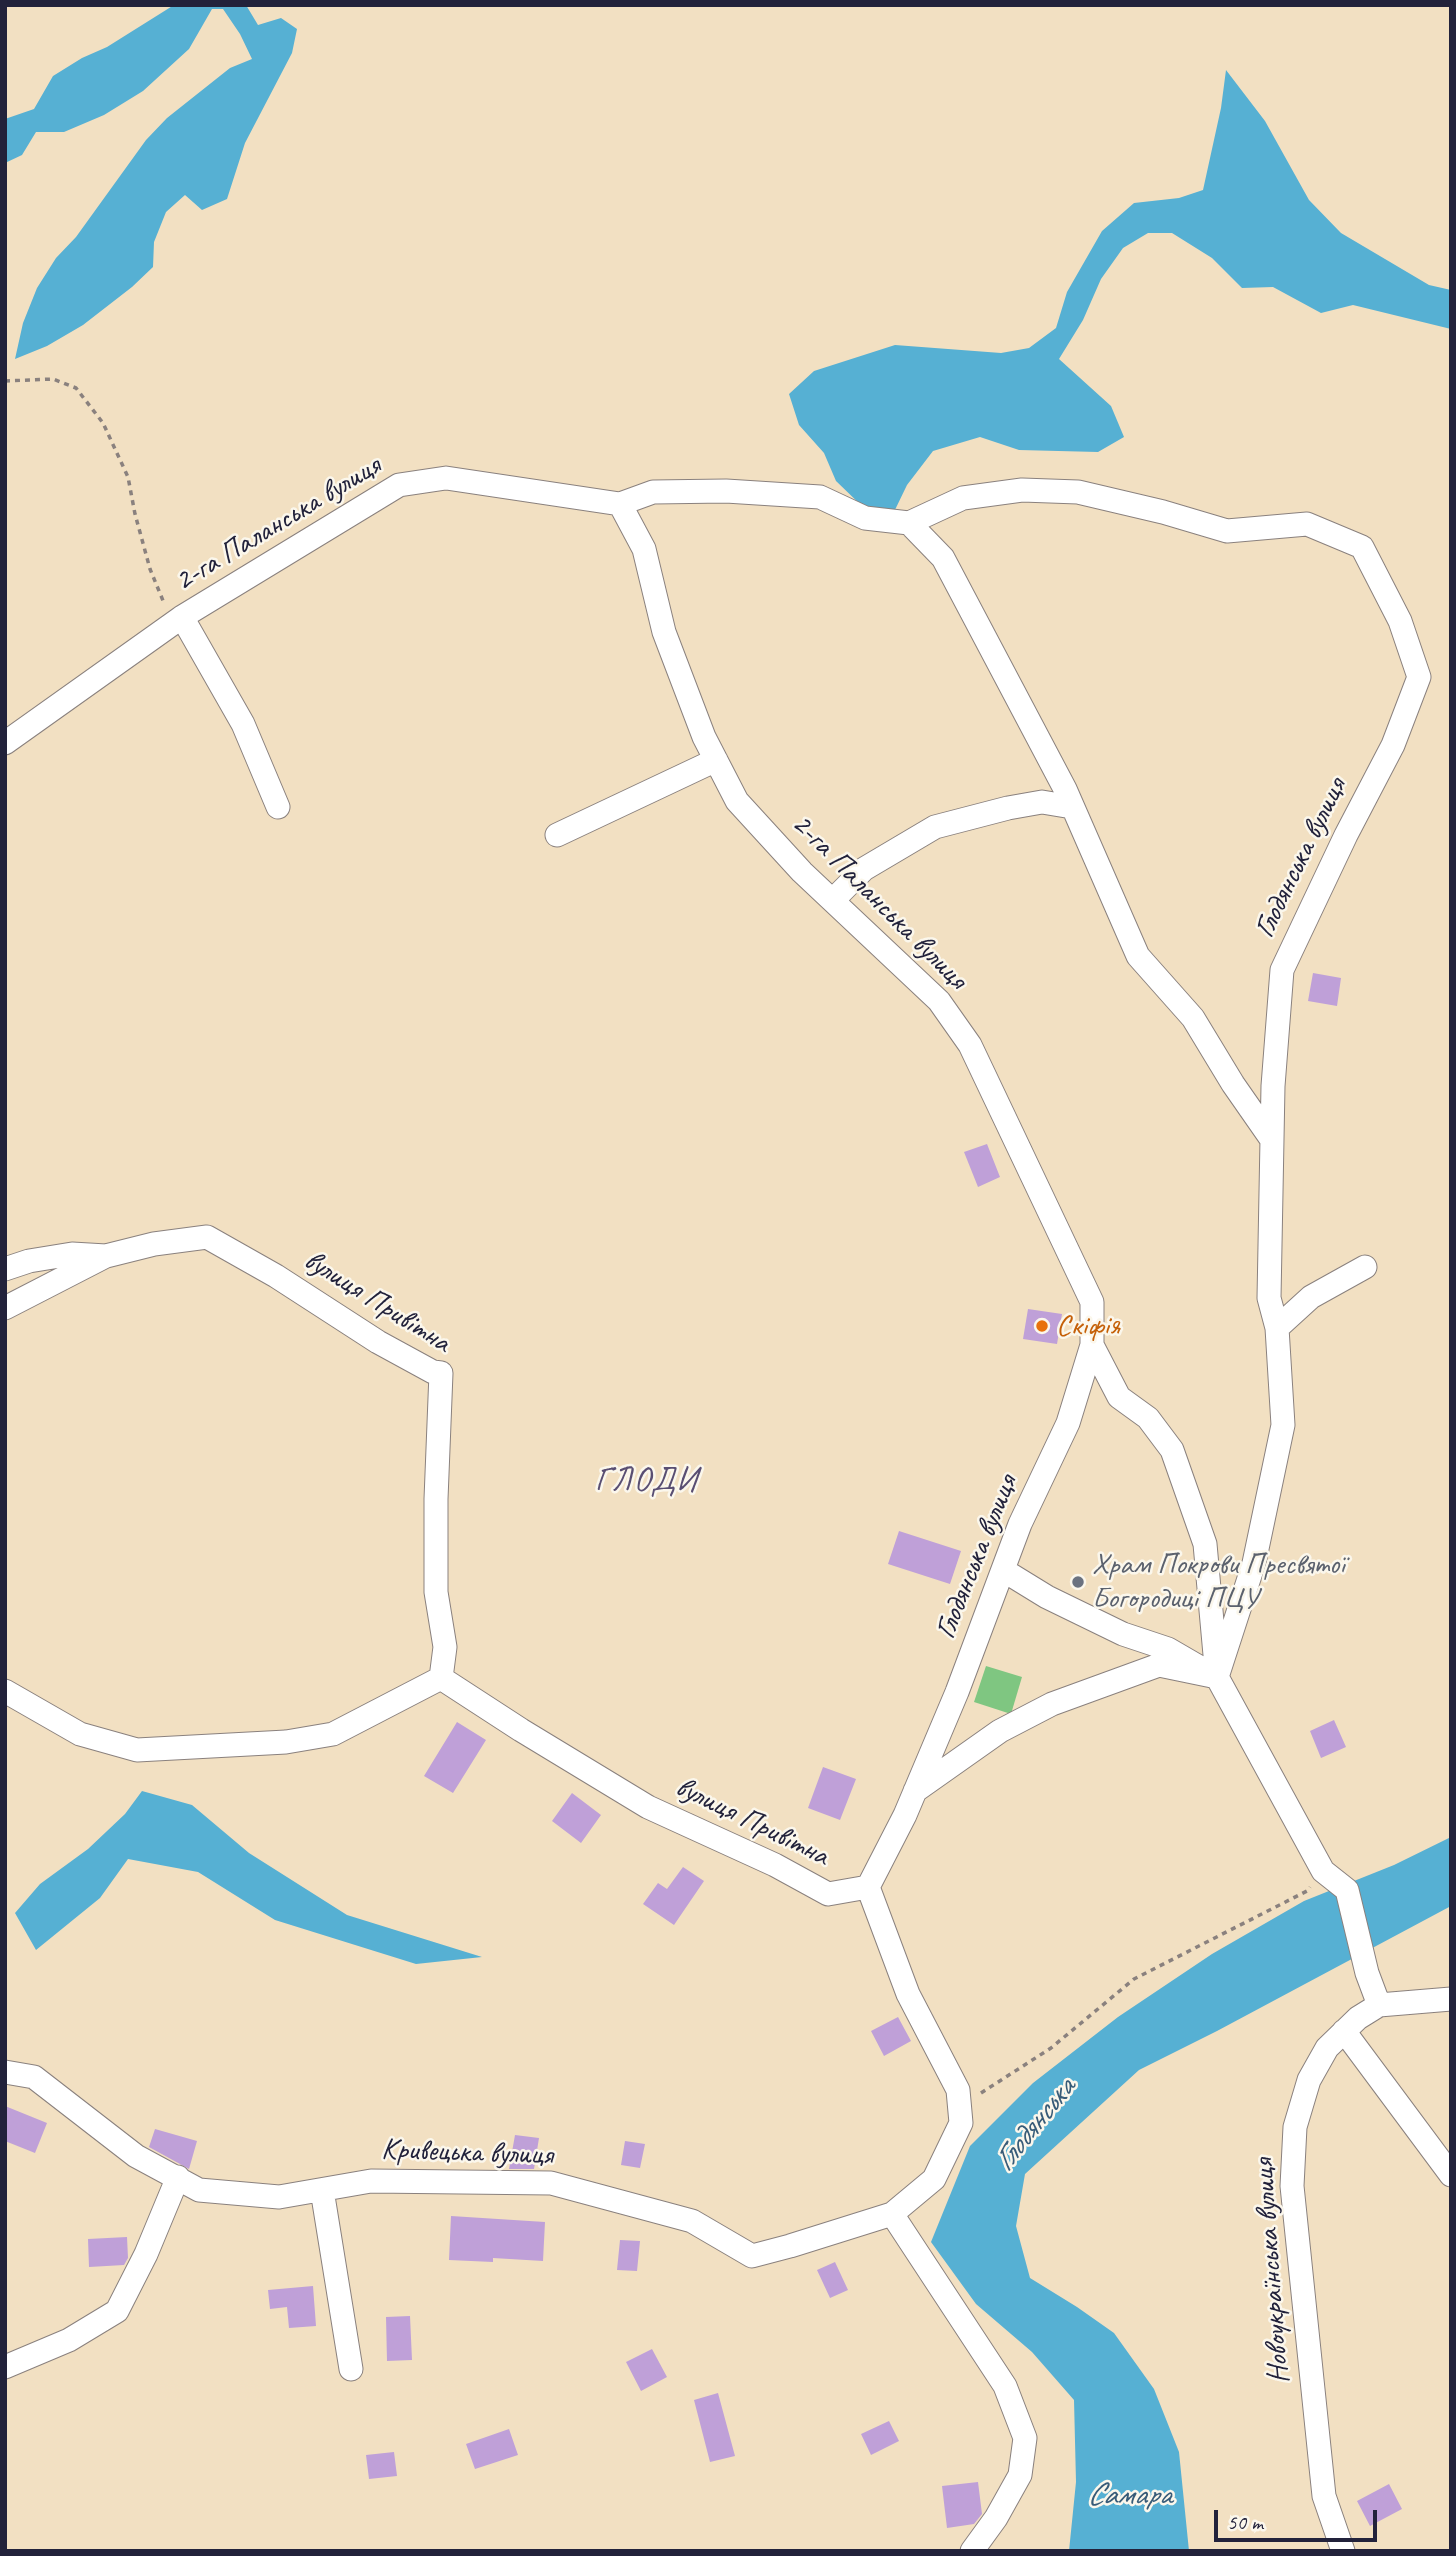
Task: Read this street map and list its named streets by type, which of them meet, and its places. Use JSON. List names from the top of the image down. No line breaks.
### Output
{"streets":{"street":["2-га Паланська вулиця","Глодянська вулиця","вулиця Привітна","Кривецька вулиця","Новоукраїнська вулиця"]},"crossings":[["2-га Паланська вулиця","Глодянська вулиця"],["Глодянська вулиця","вулиця Привітна"]],"districts":["ГЛОДИ"],"water":["Глодянська","Самара"],"places":["Скіфія","Храм Покрови Пресвятої Богородиці ПЦУ"],"scale_bar":"50 m"}
